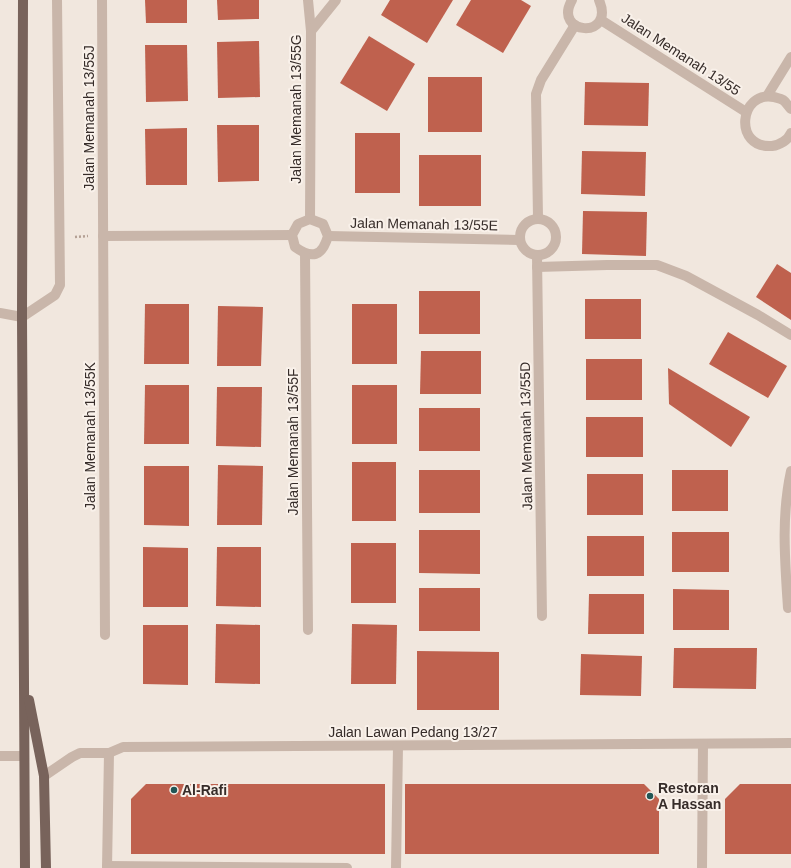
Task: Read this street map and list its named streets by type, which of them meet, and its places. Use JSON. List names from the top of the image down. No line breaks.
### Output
{"streets":{"street":["Jalan Memanah 13/55","Jalan Memanah 13/55G","Jalan Memanah 13/55J","Jalan Memanah 13/55E","Jalan Memanah 13/55K","Jalan Memanah 13/55D","Jalan Memanah 13/55F","Jalan Lawan Pedang 13/27"]},"crossings":[["Jalan Memanah 13/55G","Jalan Memanah 13/55E"],["Jalan Memanah 13/55G","Jalan Memanah 13/55F"],["Jalan Memanah 13/55J","Jalan Memanah 13/55K"],["Jalan Memanah 13/55E","Jalan Memanah 13/55D"],["Jalan Memanah 13/55E","Jalan Memanah 13/55F"]],"places":["Al-Rafi","Restoran A Hassan"]}
